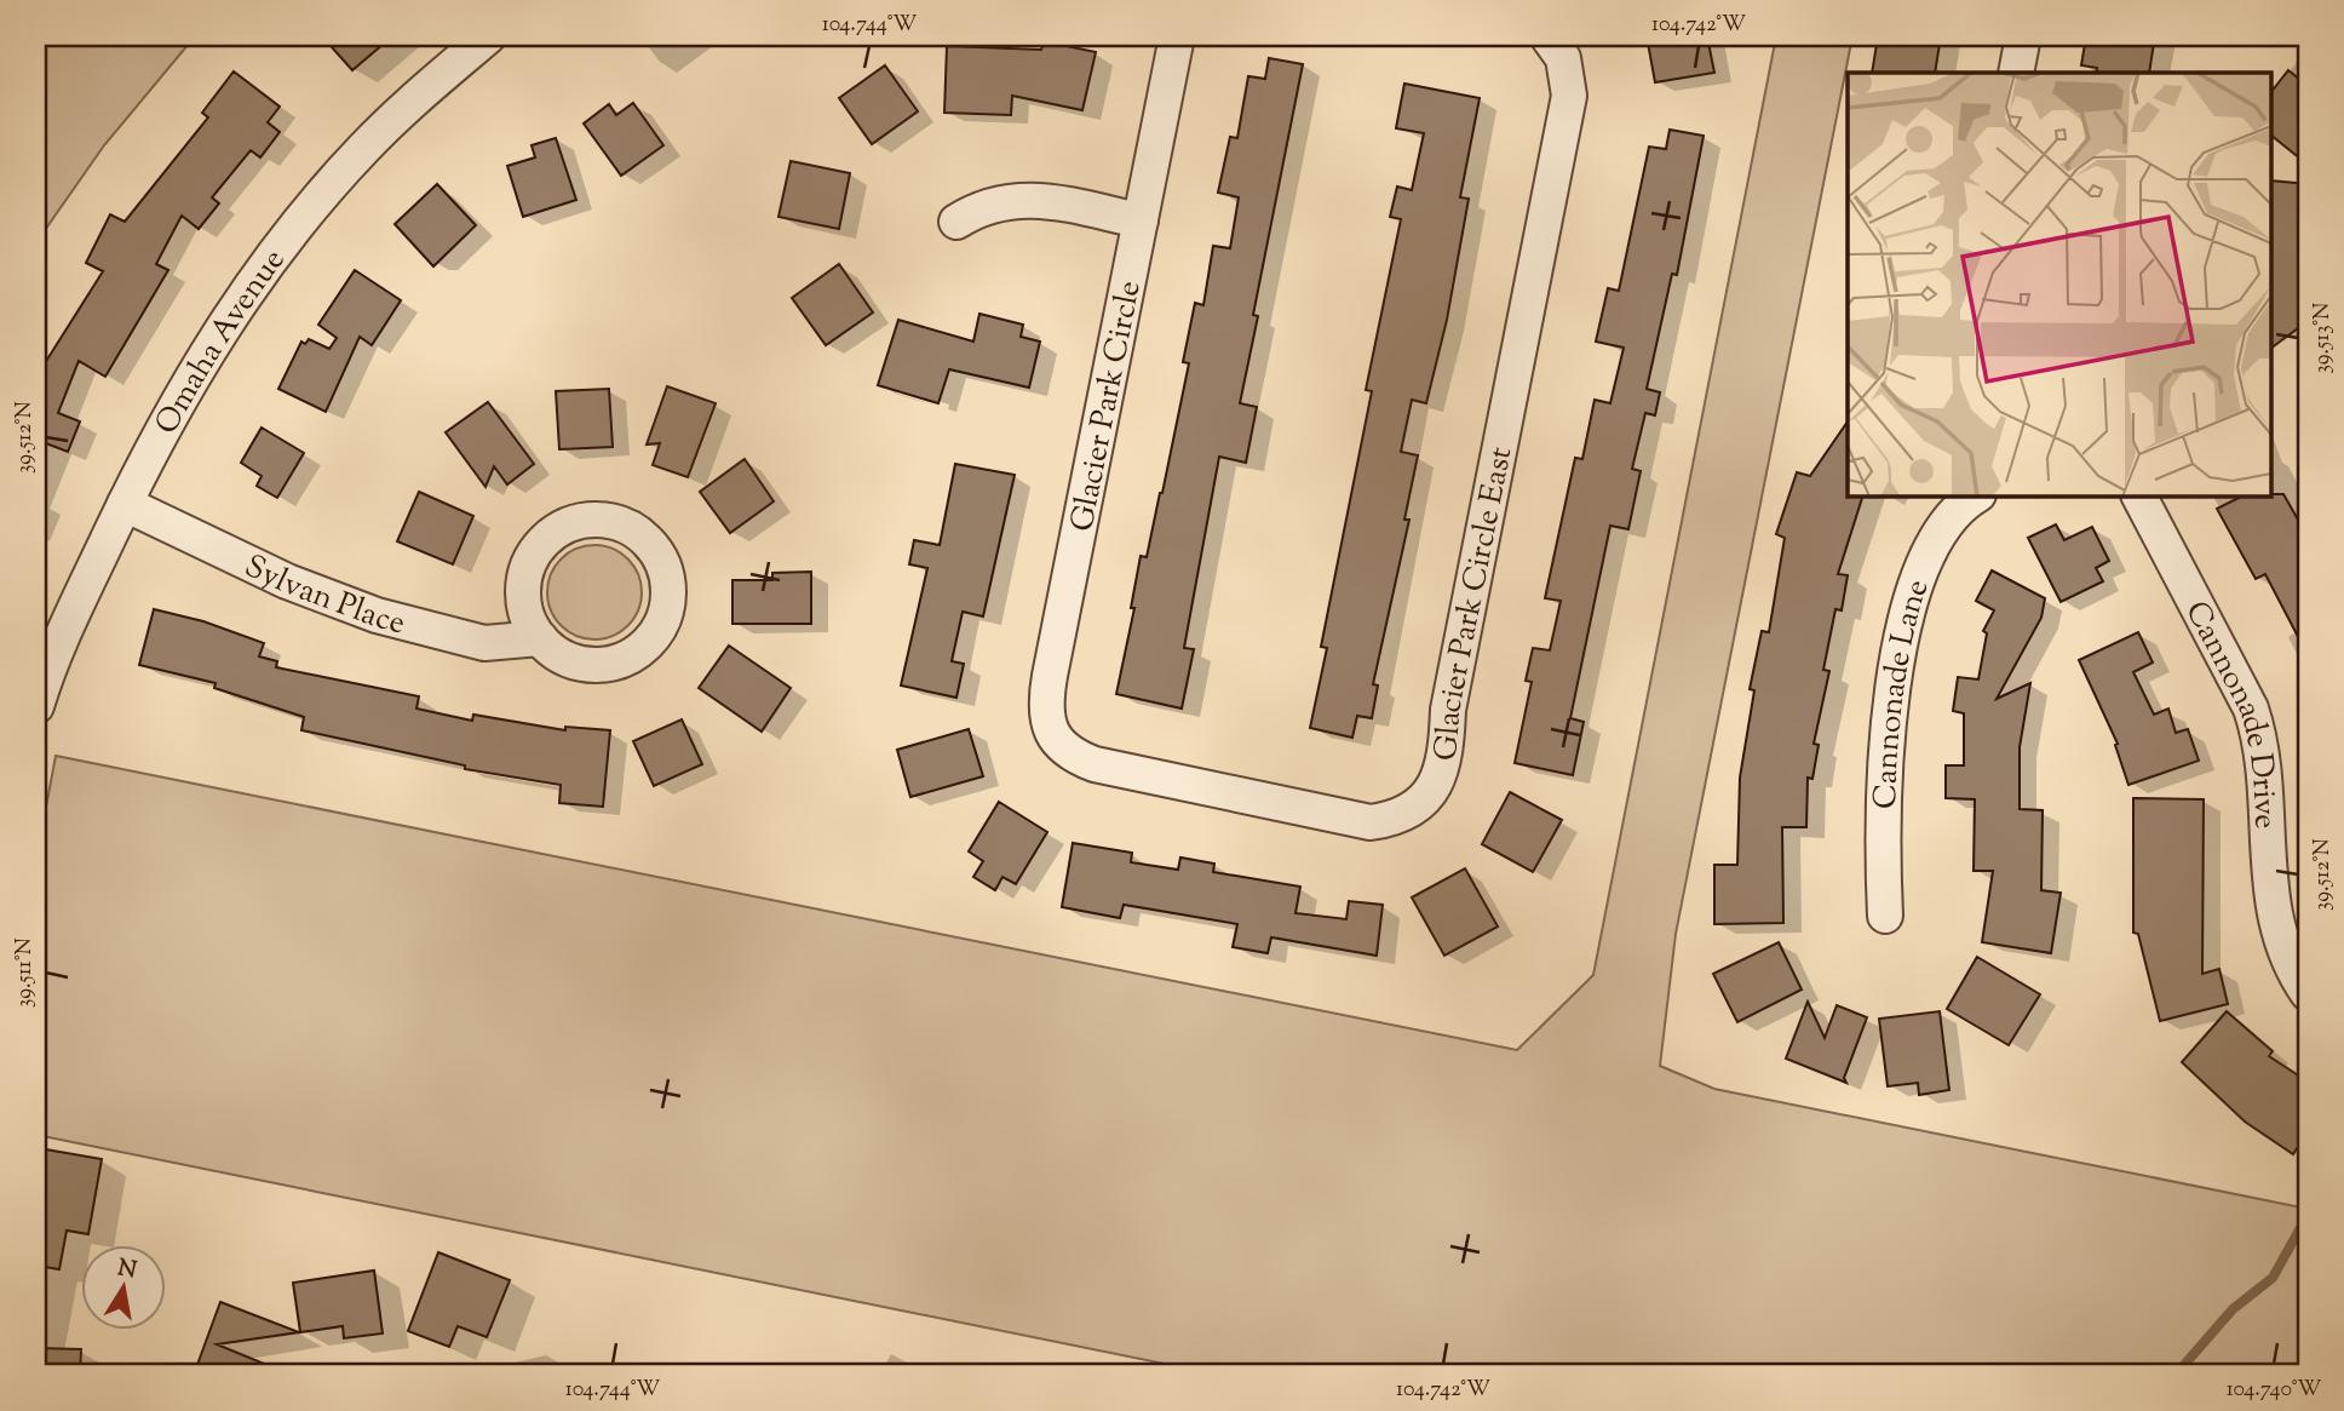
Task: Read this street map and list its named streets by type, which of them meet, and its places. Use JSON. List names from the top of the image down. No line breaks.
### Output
{"streets":{"street":["Omaha Avenue","Glacier Park Circle","Sylvan Place","Glacier Park Circle East","Cannonade Lane","Cannonade Drive"]},"crossings":[["Omaha Avenue","Sylvan Place"],["Glacier Park Circle","Glacier Park Circle East"]],"north":"top","coordinates":["104.744°W","104.742°W","39.513°N","39.512°N","39.511°N","104.740°W"]}
